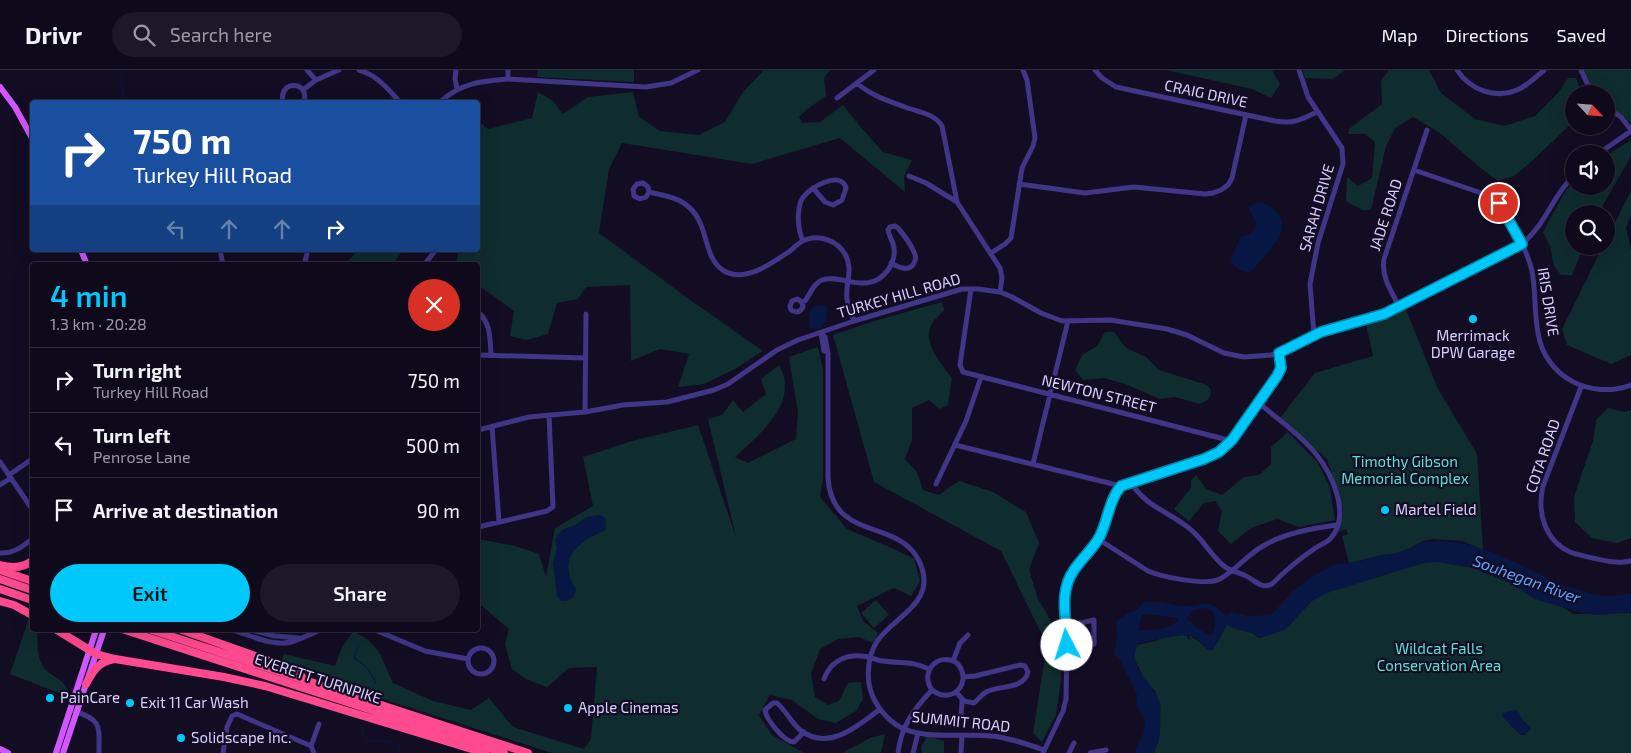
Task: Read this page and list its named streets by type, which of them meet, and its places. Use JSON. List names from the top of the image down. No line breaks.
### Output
{"streets":{"highway":["EVERETT TURNPIKE"],"street":["CRAIG DRIVE","SARAH DRIVE","JADE ROAD","TURKEY HILL ROAD","IRIS DRIVE","NEWTON STREET","COTA ROAD","SUMMIT ROAD"]},"crossings":[["CRAIG DRIVE","SARAH DRIVE"],["SARAH DRIVE","TURKEY HILL ROAD"],["JADE ROAD","TURKEY HILL ROAD"],["JADE ROAD","IRIS DRIVE"],["TURKEY HILL ROAD","IRIS DRIVE"],["TURKEY HILL ROAD","NEWTON STREET"],["TURKEY HILL ROAD","SUMMIT ROAD"],["IRIS DRIVE","COTA ROAD"]],"water":["Souhegan River"],"parks":["Timothy Gibson Memorial Complex","Wildcat Falls Conservation Area"],"places":["Merrimack DPW Garage","Martel Field","PainCare","Exit 11 Car Wash","Apple Cinemas","Solidscape Inc."],"north":"bottom right","page":{"header":"Drivr","search":"Search here","nav":["Map","Directions","Saved"],"turn":["750 m","Turkey Hill Road"],"heading":["4 min","1.3 km · 20:28"],"list":[{"name":"Turn right","note":"Turkey Hill Road","value":"750 m"},{"name":"Turn left","note":"Penrose Lane","value":"500 m"},{"name":"Arrive at destination","value":"90 m"}],"buttons":["Exit","Share"]}}
